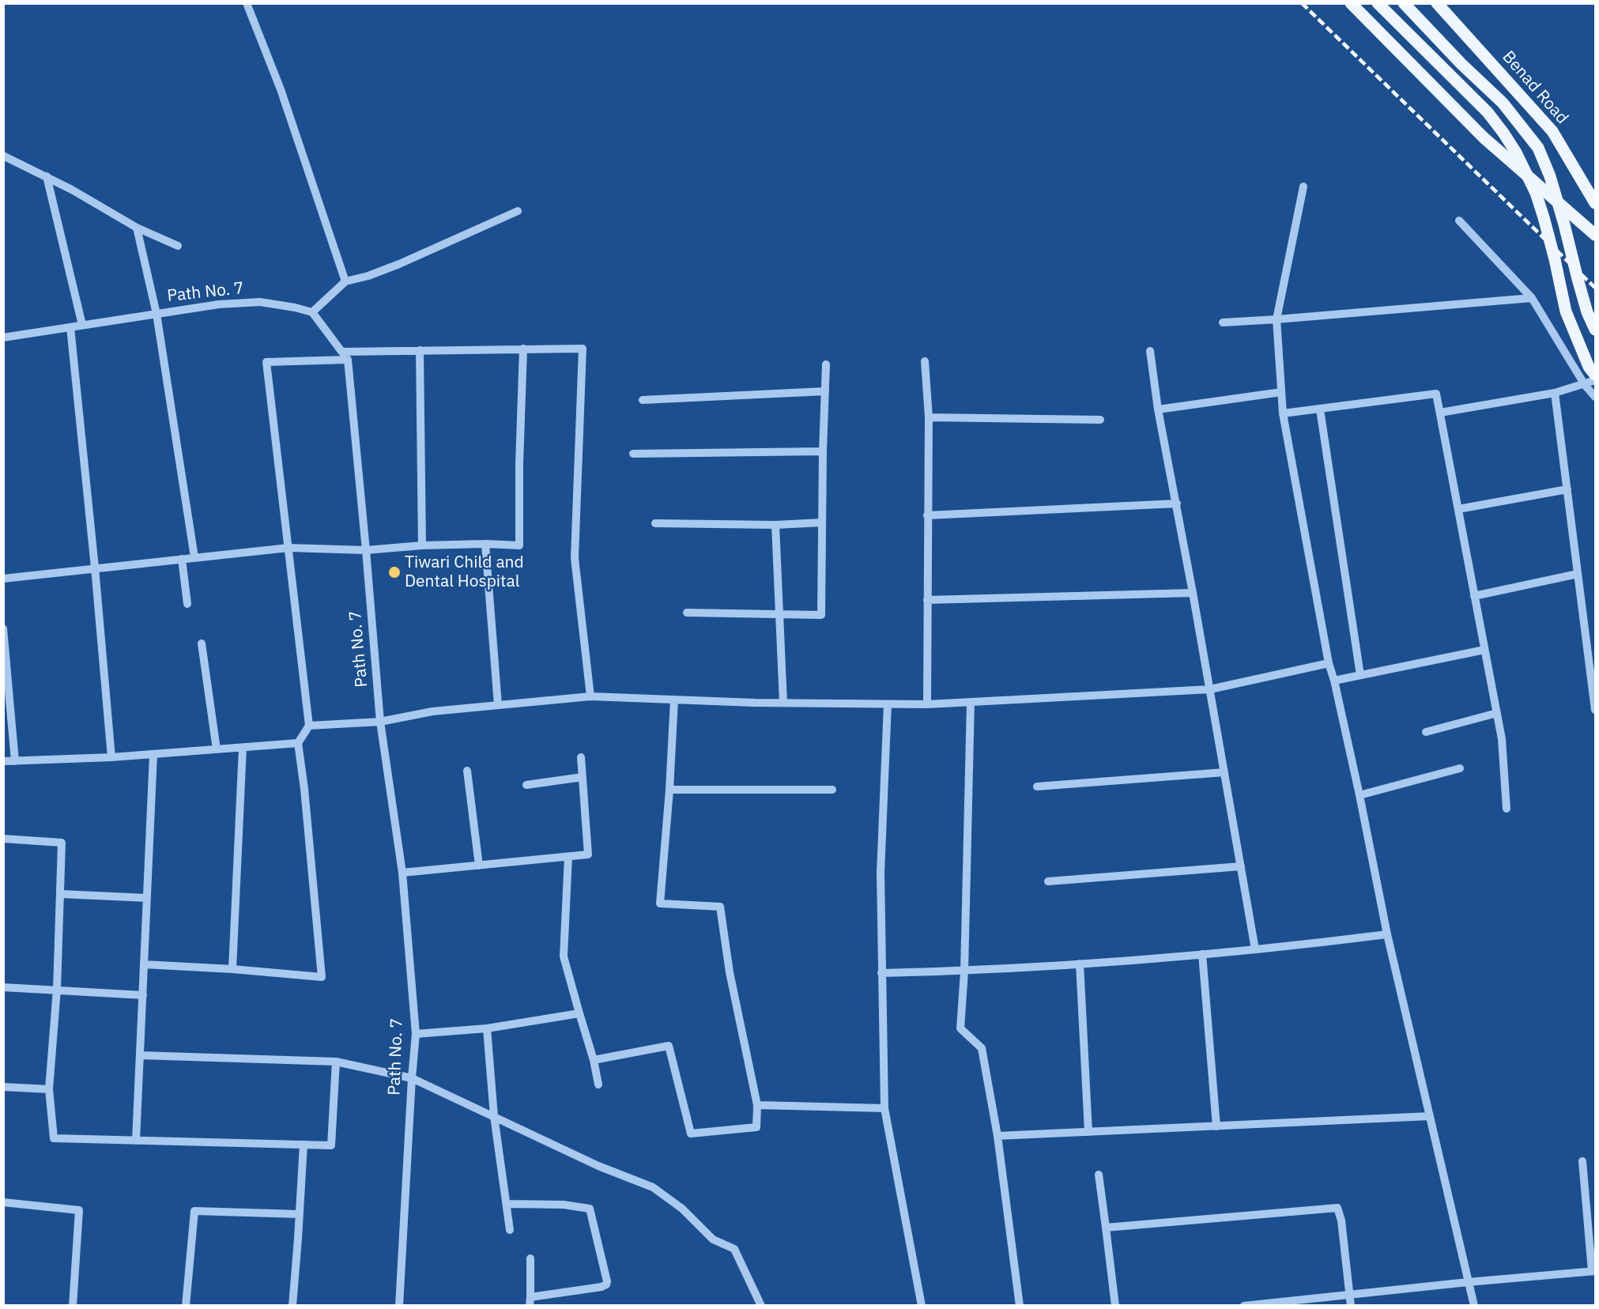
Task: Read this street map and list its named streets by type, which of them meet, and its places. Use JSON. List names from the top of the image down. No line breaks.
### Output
{"streets":{"main road":["Benad Road"],"street":["Path No. 7"]},"places":["Tiwari Child and Dental Hospital"]}
